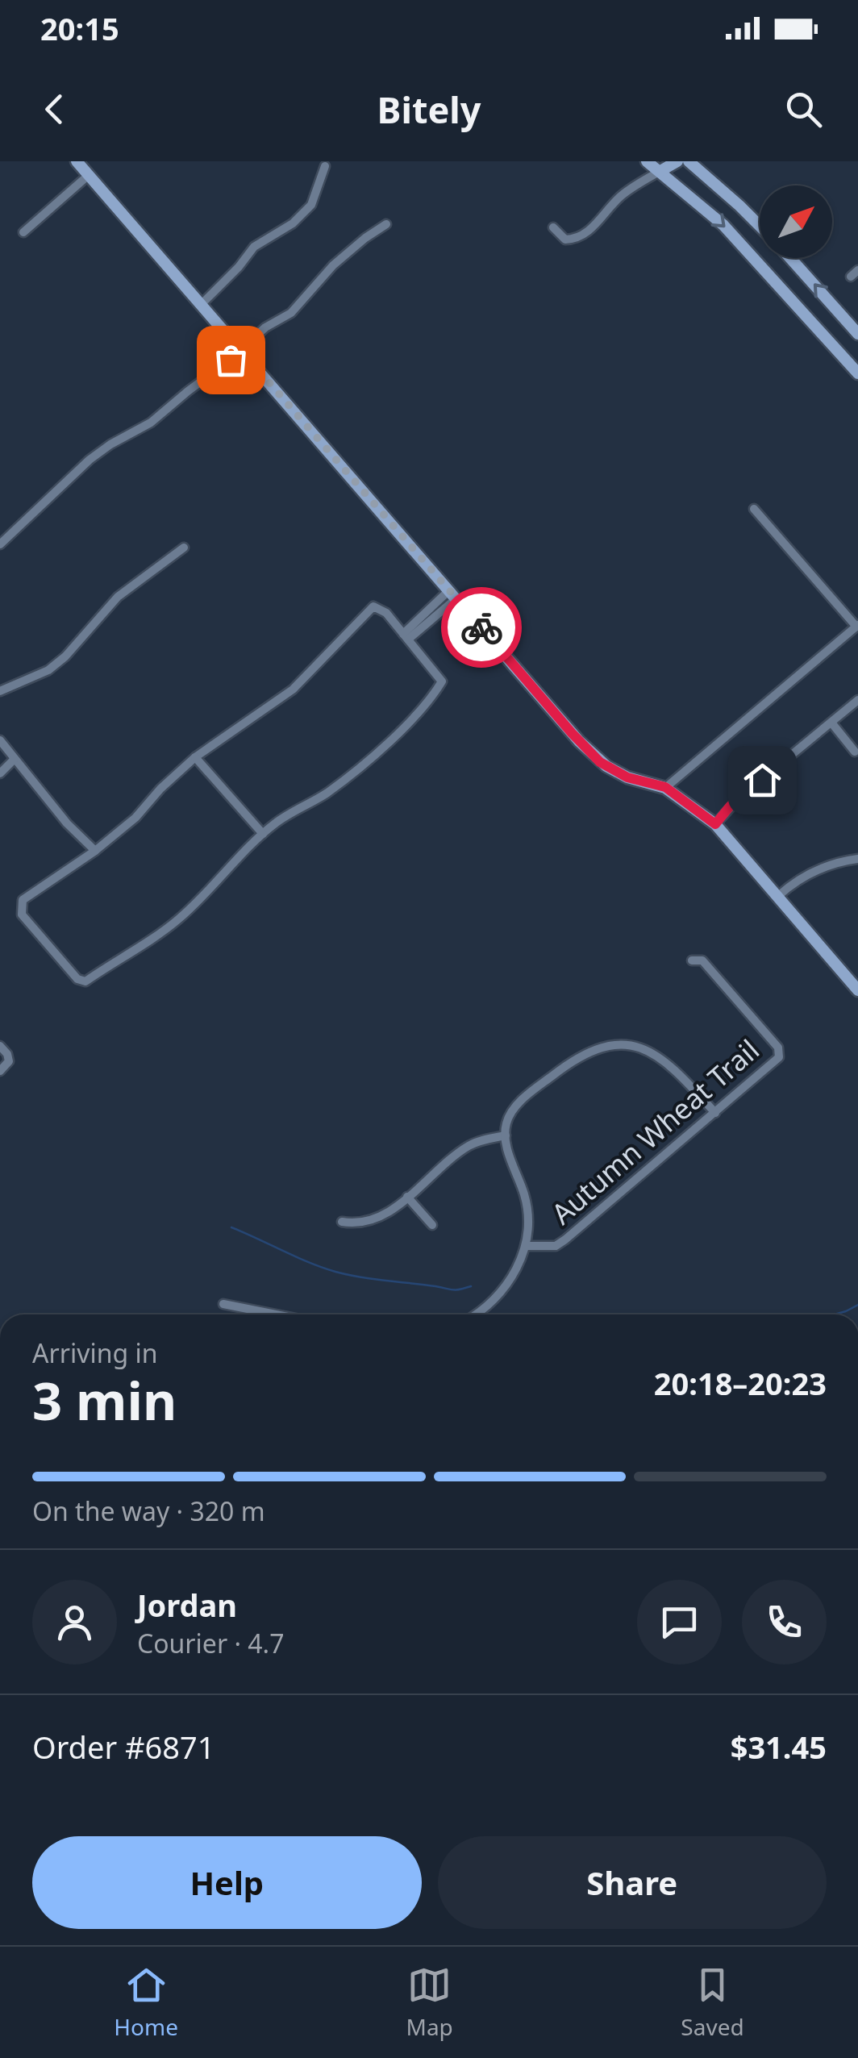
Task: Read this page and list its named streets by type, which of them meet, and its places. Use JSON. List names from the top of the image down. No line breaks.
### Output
{"streets":{"street":["Autumn Wheat Trail"]},"north":"top right","page":{"status":"20:15","header":"Bitely","heading":["3 min","Arriving in","20:18–20:23"],"panel":["Jordan","Courier · 4.7","Order #6871","$31.45"],"bar":"On the way · 320 m","buttons":["Help","Share"],"tabs":["Home","Map","Saved"]}}
